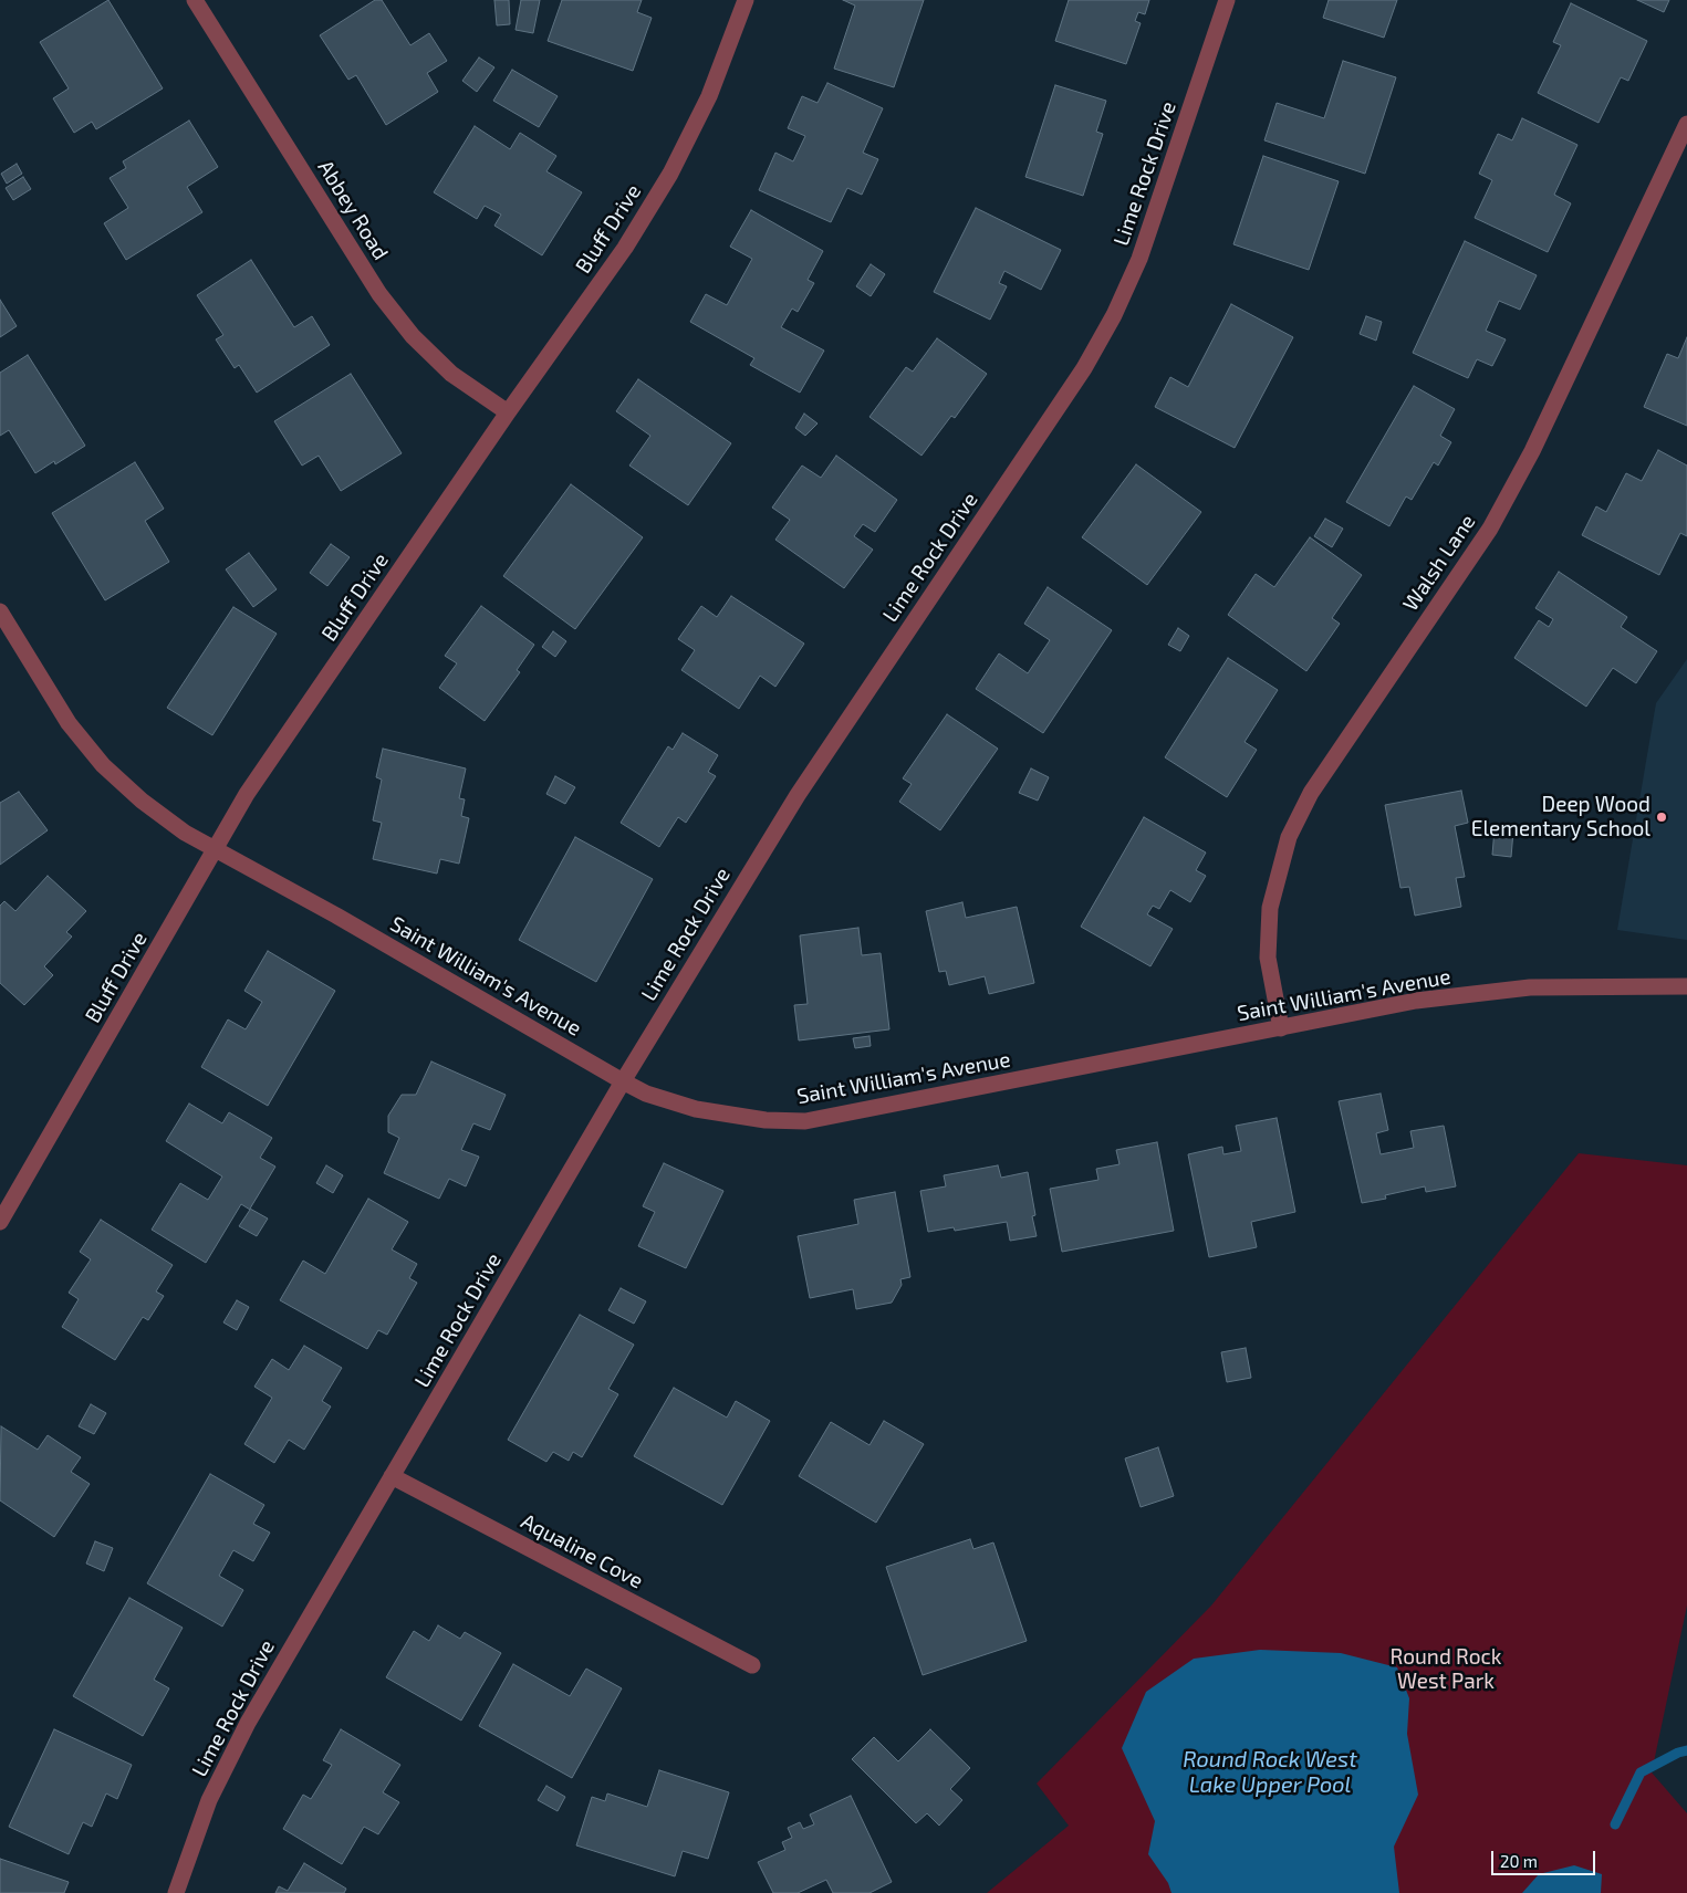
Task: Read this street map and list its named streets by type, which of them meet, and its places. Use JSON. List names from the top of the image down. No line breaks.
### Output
{"streets":{"street":["Lime Rock Drive","Abbey Road","Bluff Drive","Walsh Lane","Saint William's Avenue","Aqualine Cove"]},"crossings":[["Lime Rock Drive","Saint William's Avenue"],["Lime Rock Drive","Aqualine Cove"],["Abbey Road","Bluff Drive"],["Bluff Drive","Saint William's Avenue"],["Walsh Lane","Saint William's Avenue"]],"water":["Round Rock West Lake Upper Pool"],"parks":["Round Rock West Park"],"places":["Deep Wood Elementary School"],"scale_bar":"20 m"}
